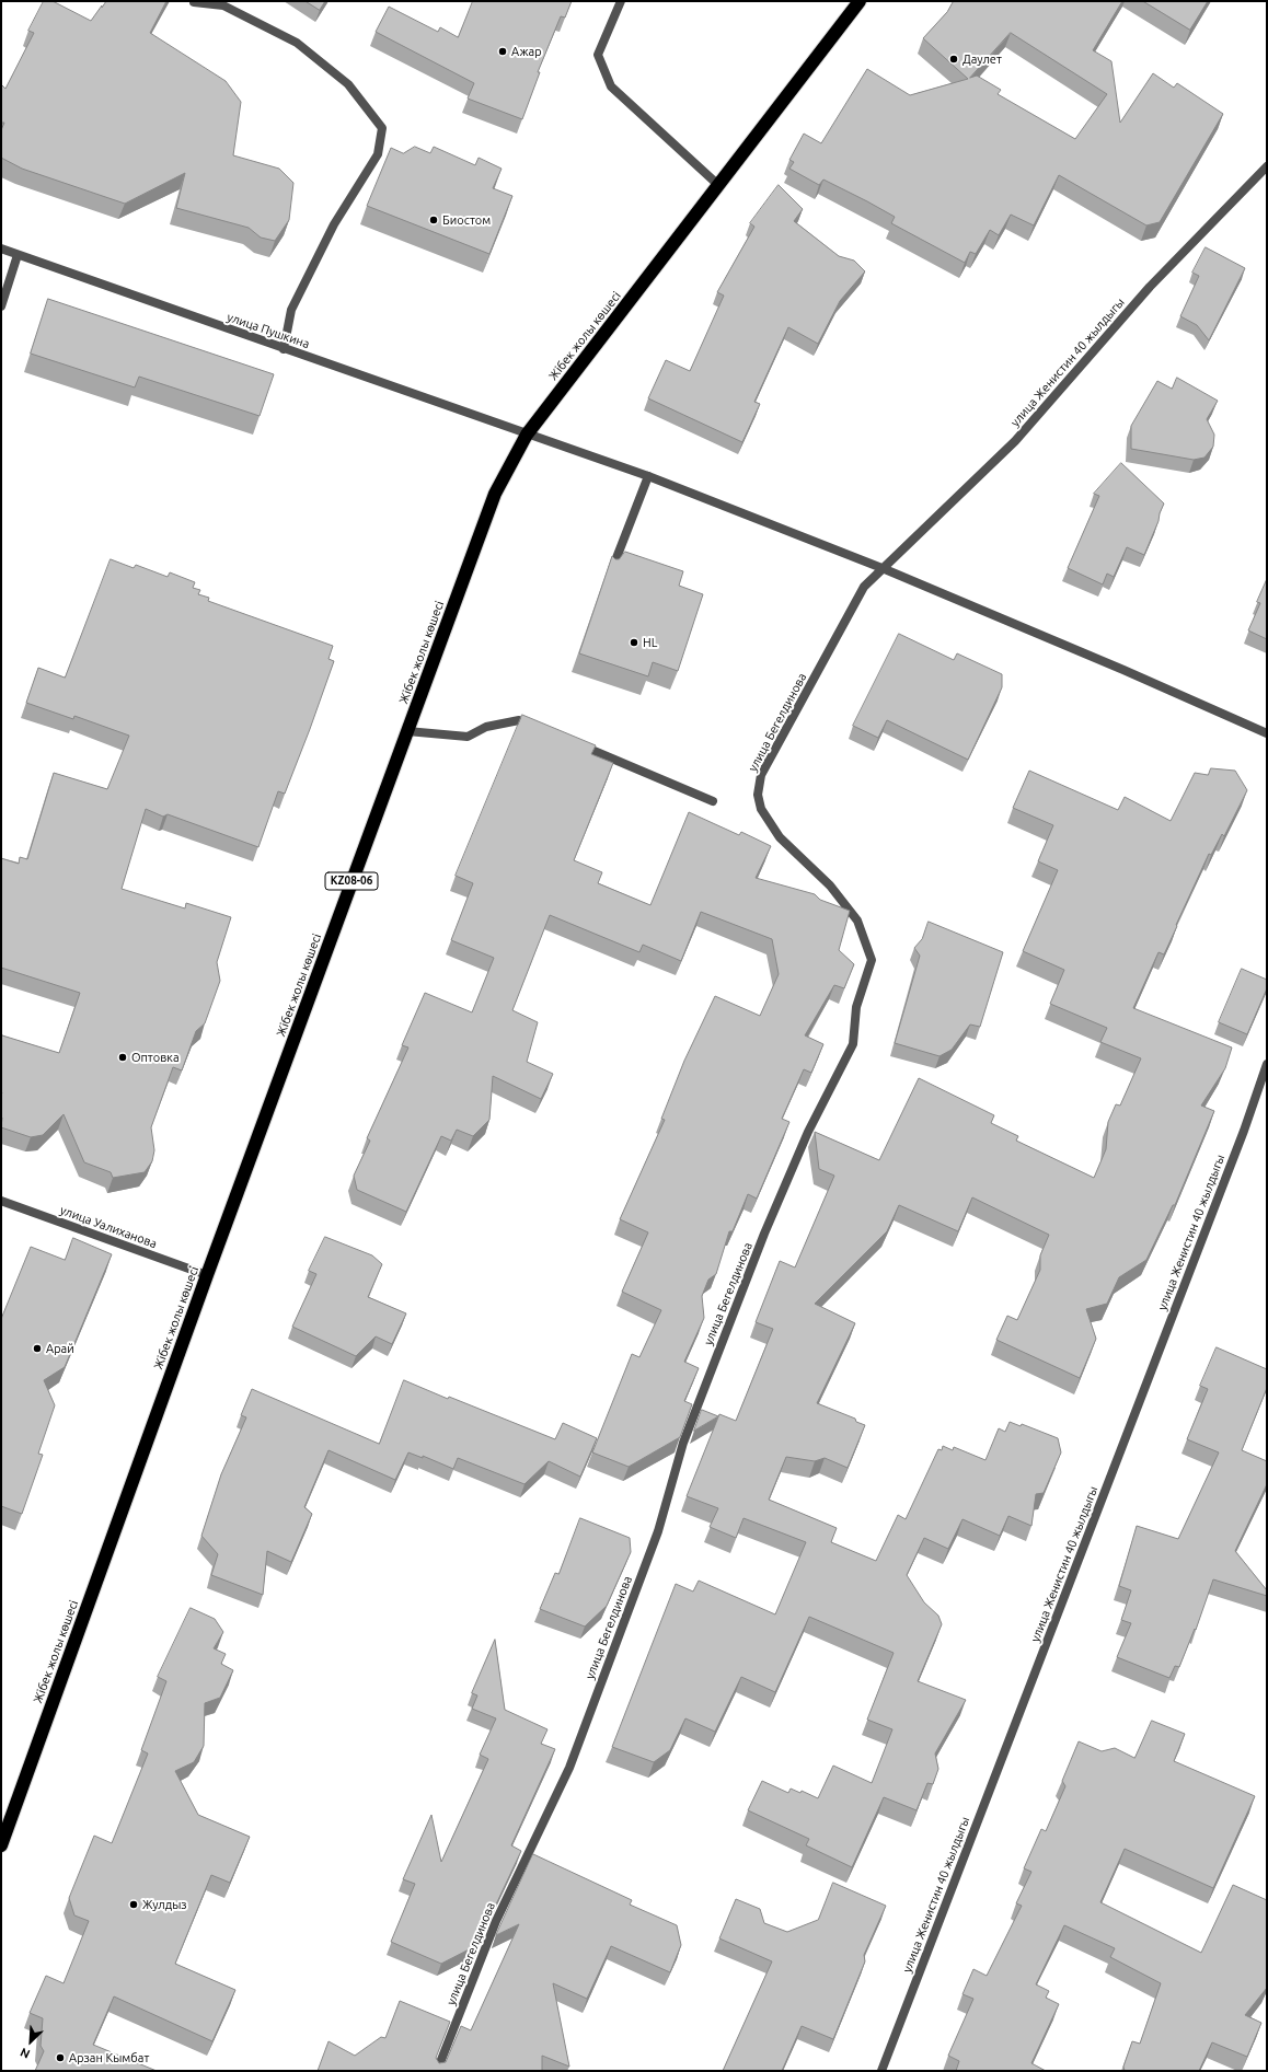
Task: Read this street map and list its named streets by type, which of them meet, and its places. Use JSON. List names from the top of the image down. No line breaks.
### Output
{"streets":{"highway":["Жібек жолы көшесі","KZ08-06"],"street":["улица Пушкина","улица Женистин 40 жылдыгы","улица Бегелдинова","улица Уалиханова"]},"crossings":[["улица Пушкина","Жібек жолы көшесі"],["улица Пушкина","улица Женистин 40 жылдыгы"],["улица Пушкина","улица Бегелдинова"],["Жібек жолы көшесі","улица Уалиханова"],["улица Женистин 40 жылдыгы","улица Бегелдинова"]],"places":["Ажар","Даулет","Биостом","HL","Оптовка","Арай","Жулдыз","Арзан Кымбат"],"north":"bottom left"}
